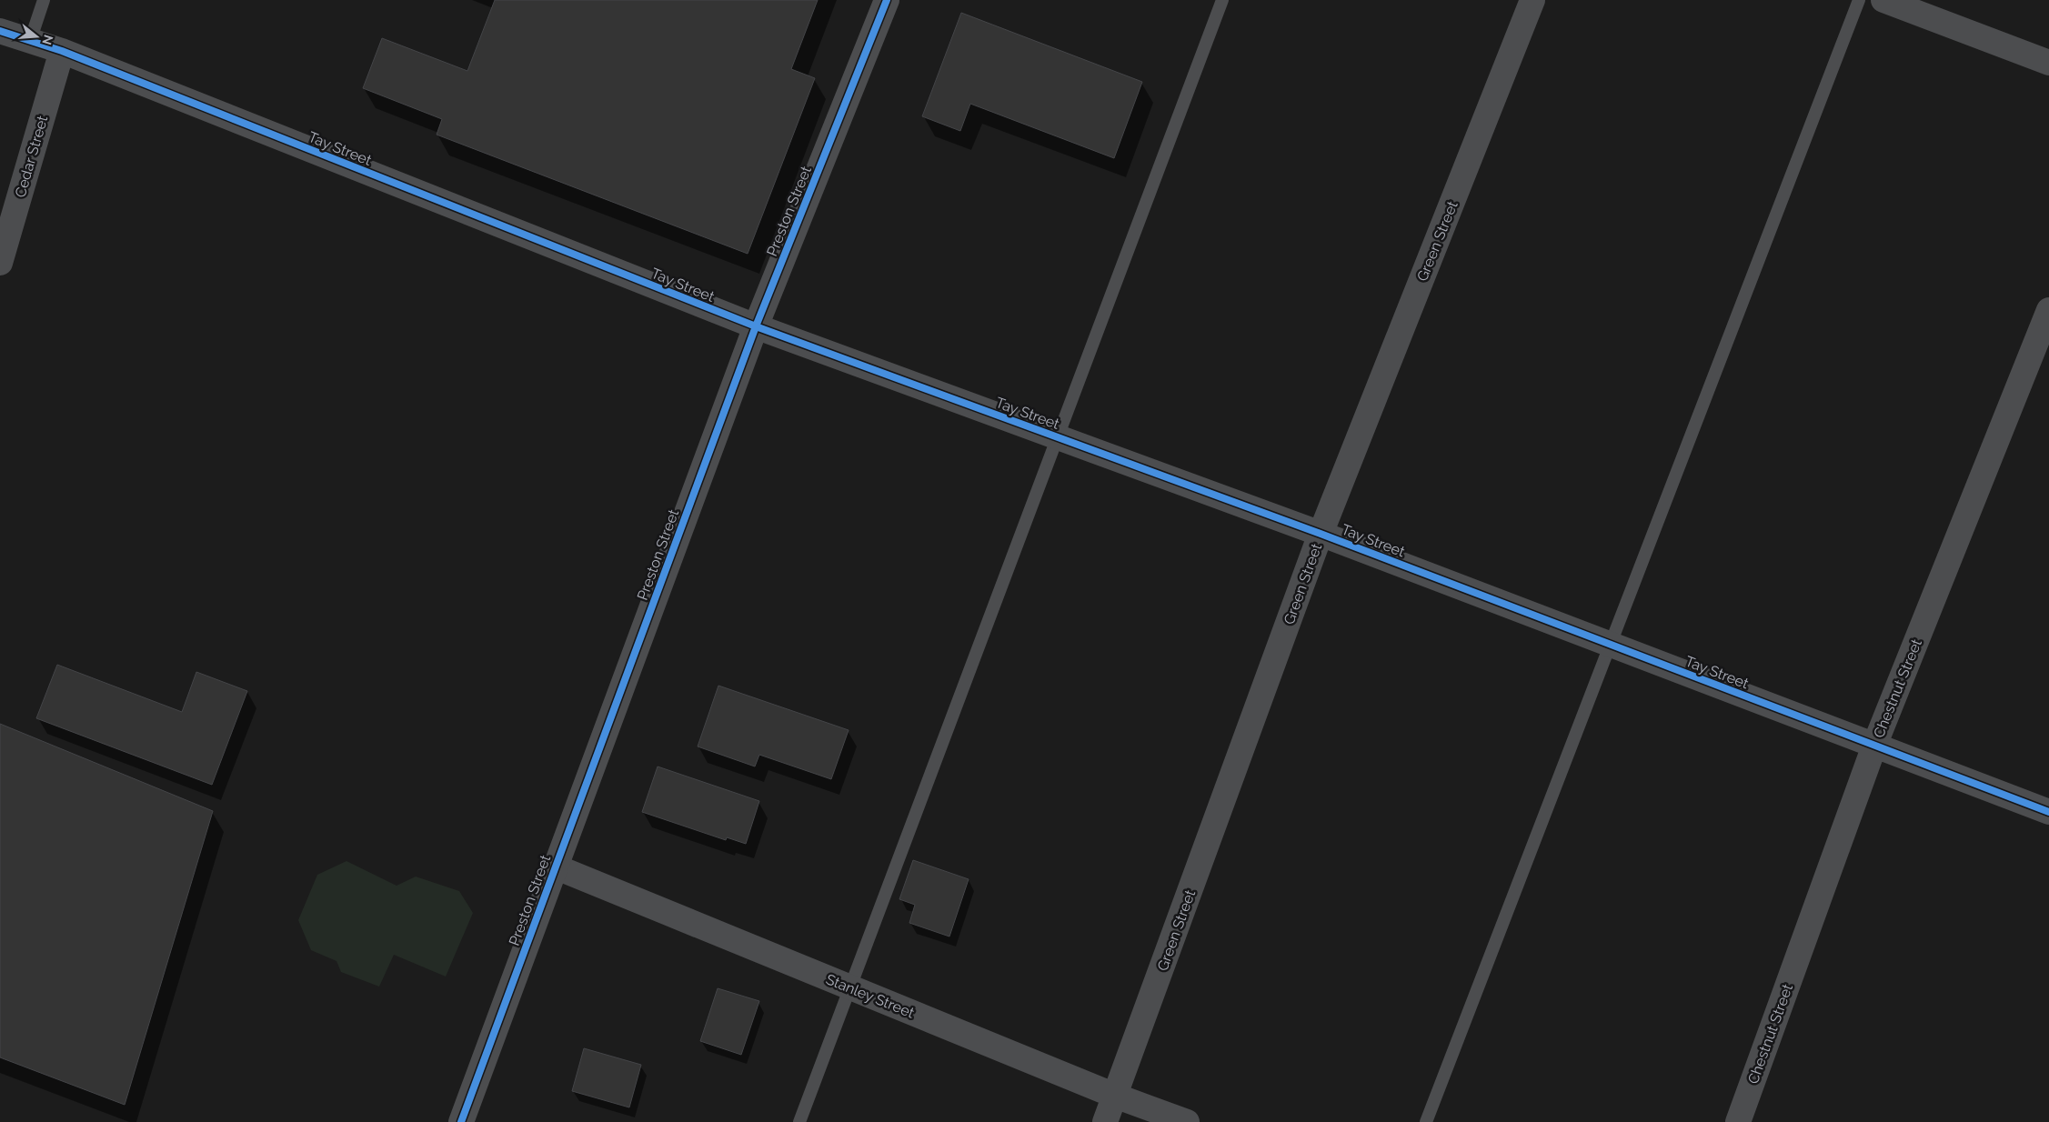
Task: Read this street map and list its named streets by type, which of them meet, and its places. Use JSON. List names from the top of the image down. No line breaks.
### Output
{"streets":{"street":["Tay Street","Cedar Street","Preston Street","Green Street","Chestnut Street","Stanley Street"]},"crossings":[["Tay Street","Cedar Street"],["Tay Street","Preston Street"],["Tay Street","Green Street"],["Tay Street","Chestnut Street"],["Preston Street","Stanley Street"],["Green Street","Stanley Street"]],"north":"right"}
